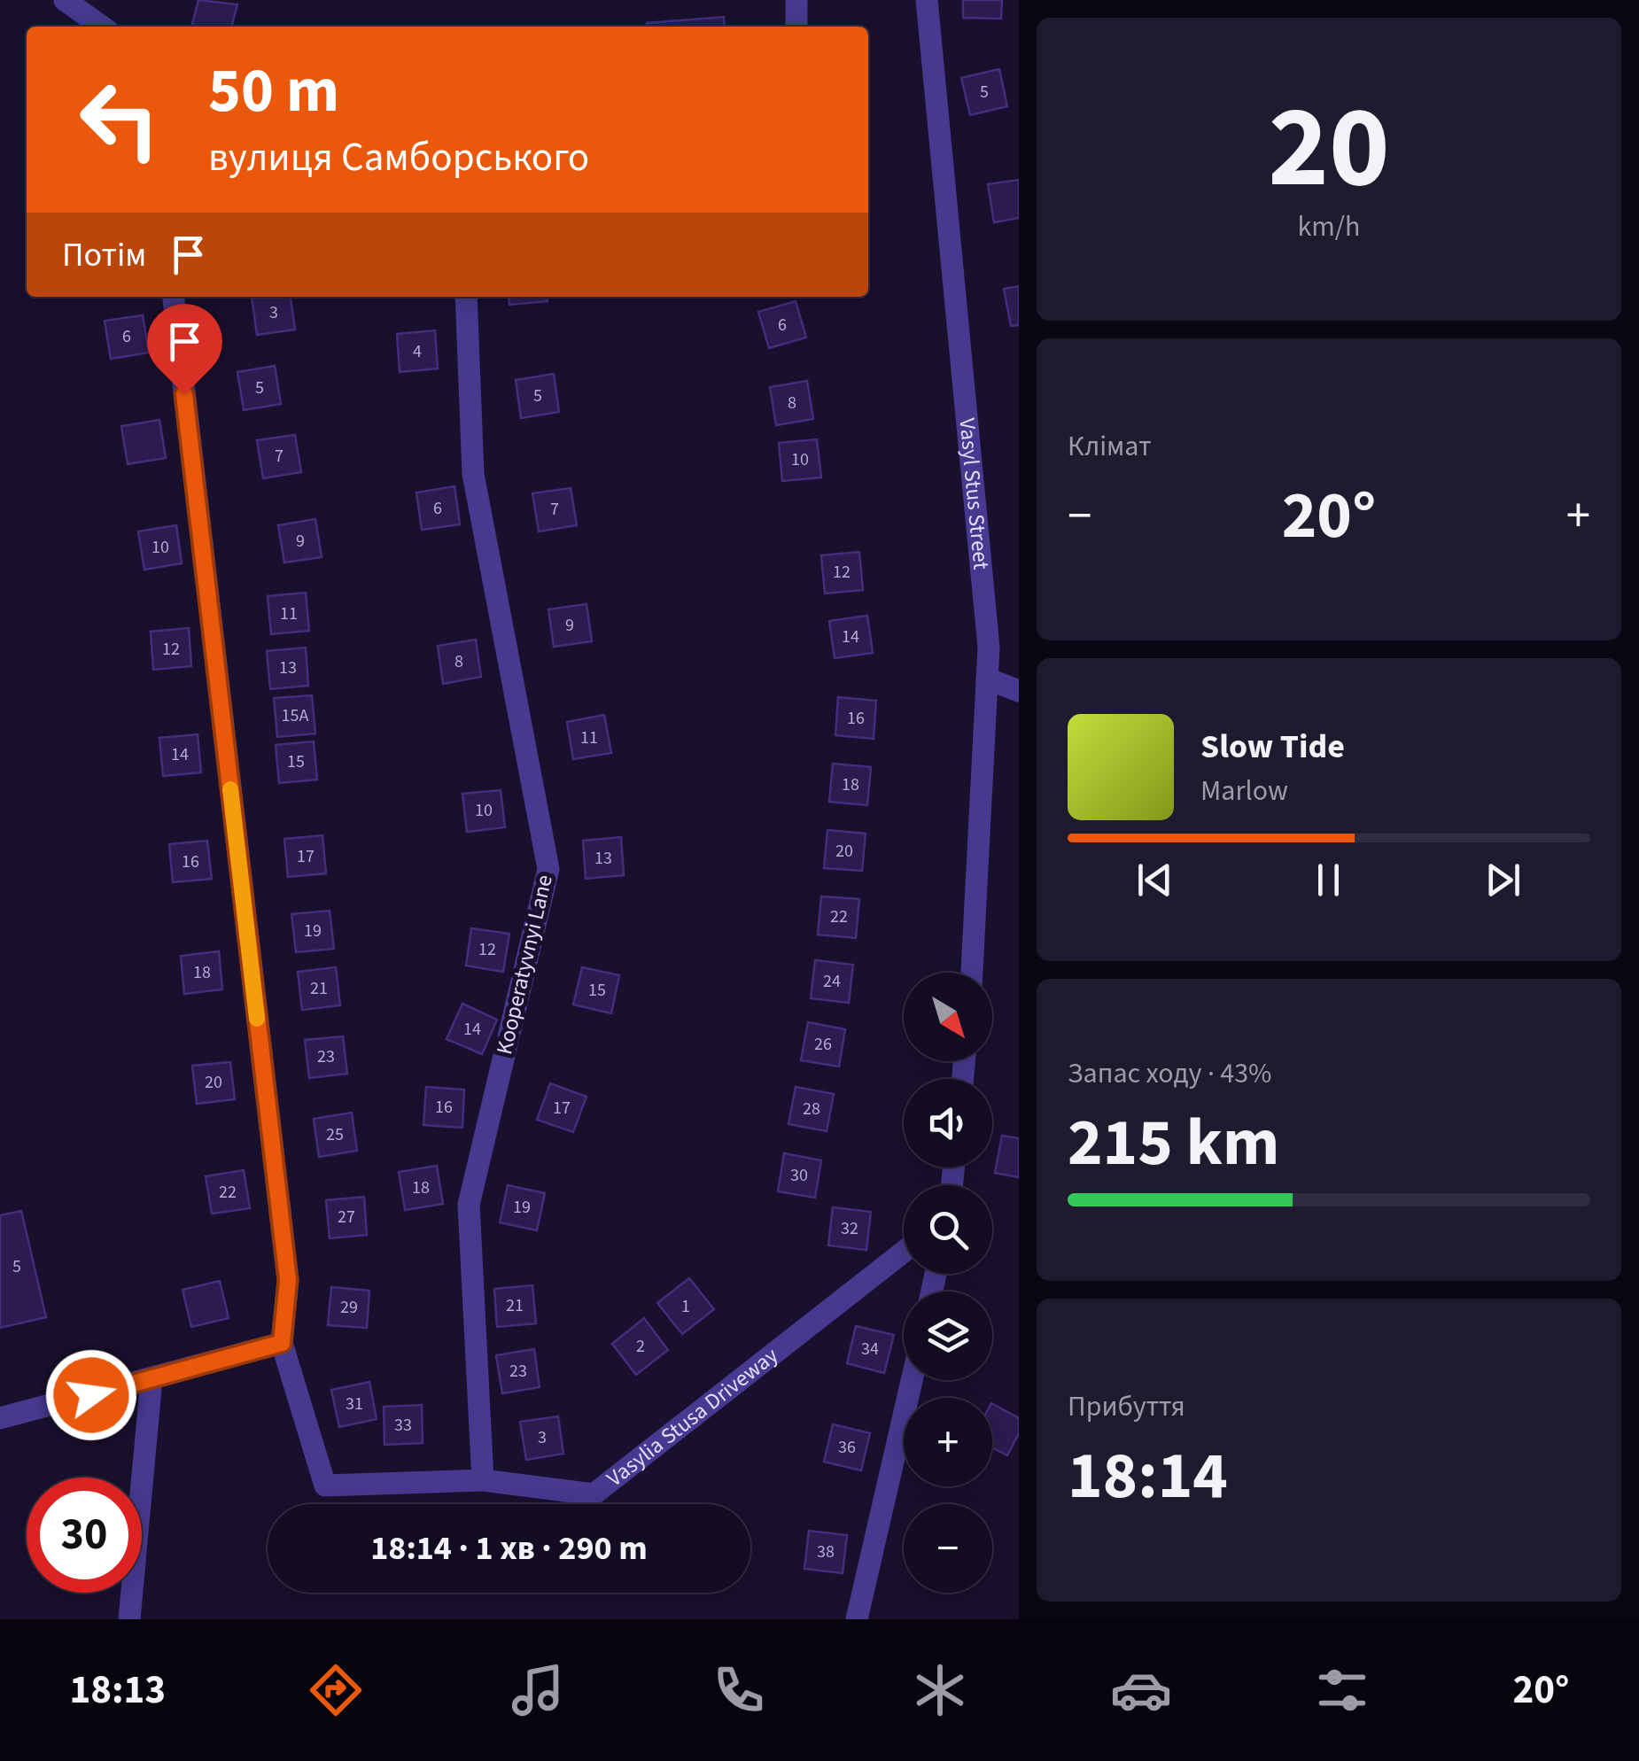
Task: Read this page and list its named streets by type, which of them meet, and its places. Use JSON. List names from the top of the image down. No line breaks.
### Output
{"streets":{"street":["Vasyl Stus Street","Kooperatyvnyi Lane","Vasylia Stusa Driveway"]},"crossings":[["Kooperatyvnyi Lane","Vasylia Stusa Driveway"]],"house_numbers":["5","3","6","6","4","5","5","8","7","10","6","7","9","10","12","11","9","14","12","8","13","15А","16","11","14","15","18","10","20","17","13","16","22","19","12","18","24","21","15","14","26","23","20","16","17","28","25","30","18","22","19","27","32","5","21","1","29","2","34","23","31","33","3","36","38"],"north":"bottom right","page":{"tile":[["20","km/h"],"Клімат",["Запас ходу · 43%","215 km"],["Прибуття","18:14"]],"turn":["50 m","вулиця Самборського"],"then":"Потім","heat":["−","20°","+"],"song":["Slow Tide","Marlow"],"map_buttons":["+","−"],"limit":"30","trip":"18:14 · 1 хв · 290 m","tabs":["18:13","20°"]}}
